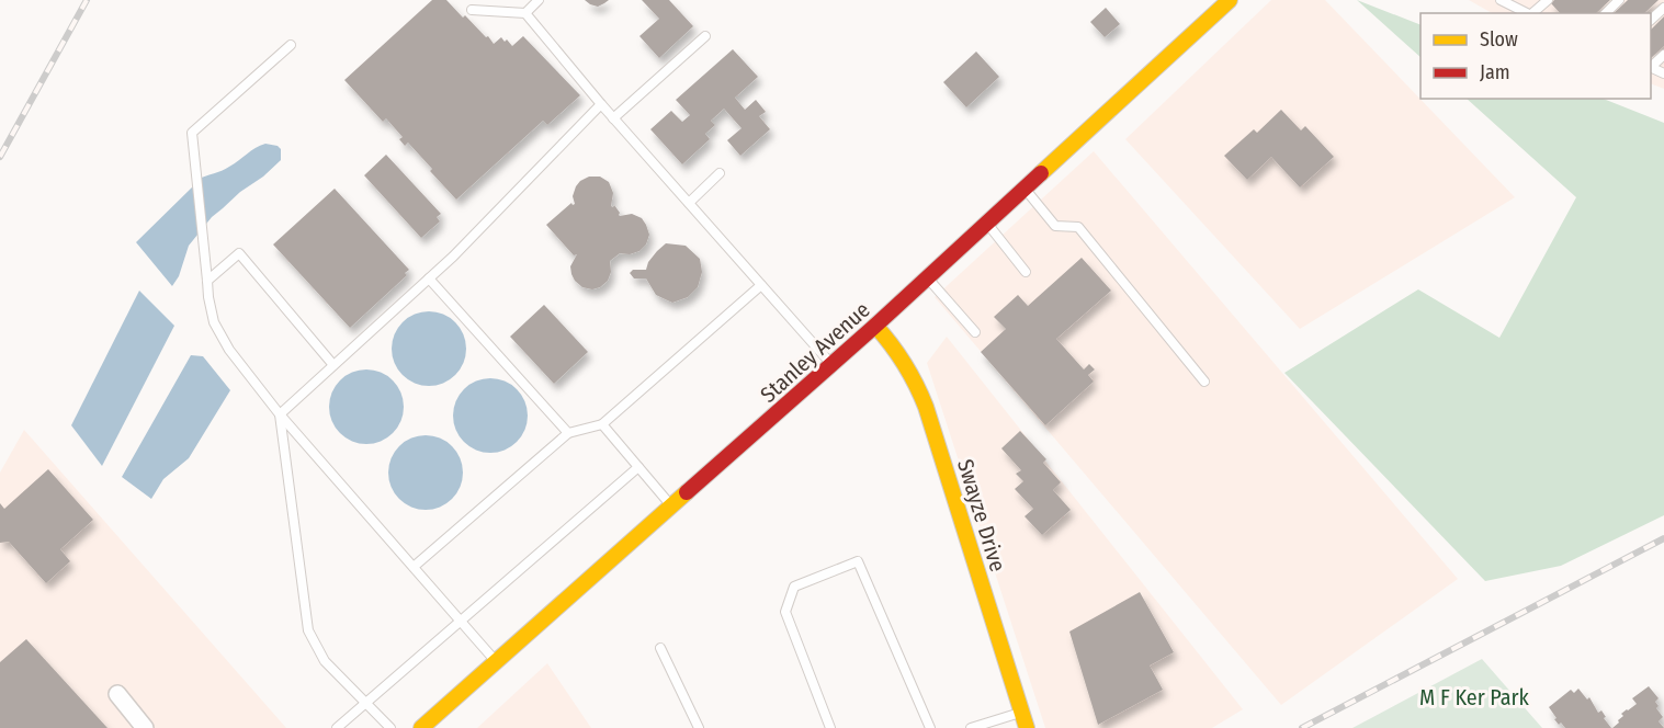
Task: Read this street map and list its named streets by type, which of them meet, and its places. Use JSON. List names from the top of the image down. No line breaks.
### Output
{"streets":{"main road":["Stanley Avenue","Swayze Drive"]},"crossings":[["Stanley Avenue","Swayze Drive"]],"parks":["M F Ker Park"],"legend":["Slow","Jam"]}
